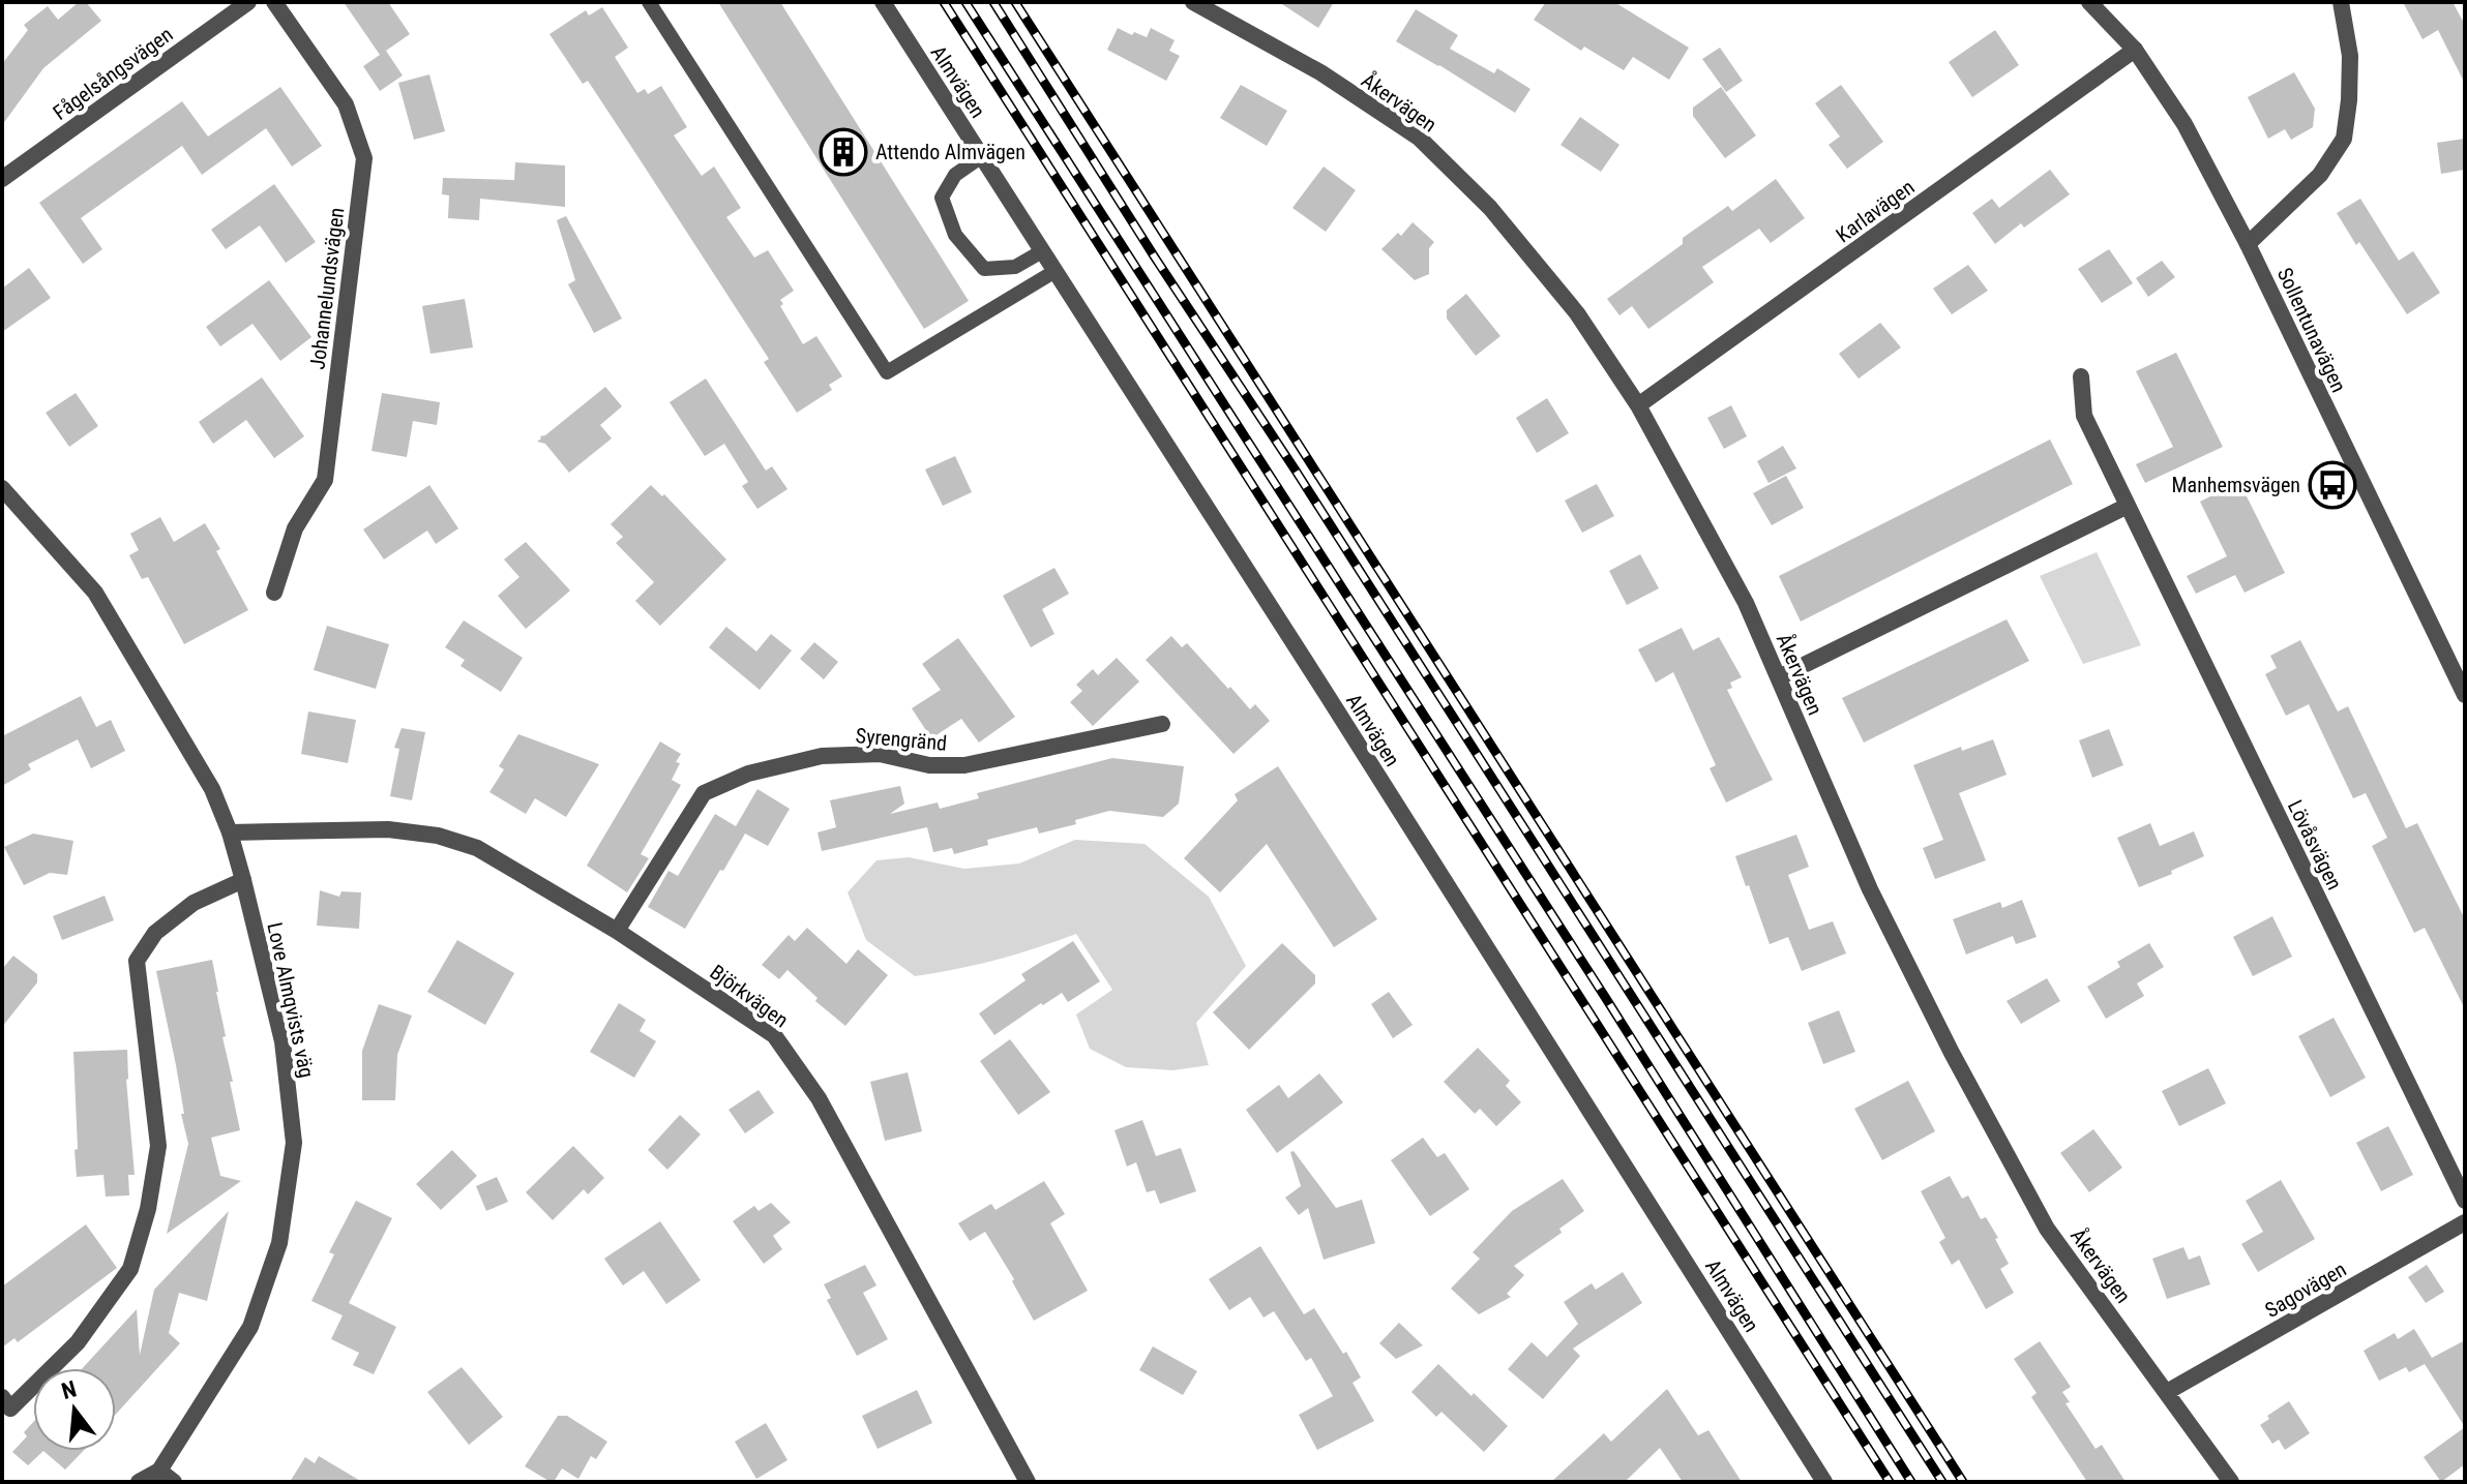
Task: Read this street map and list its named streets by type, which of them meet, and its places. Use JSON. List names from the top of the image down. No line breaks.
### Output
{"streets":{"street":["Fågelsångsvägen","Almvägen","Åkervägen","Karlavägen","Johannelundsvägen","Sollentunavägen","Syrengränd","Lövåsvägen","Björkvägen","Love Almqvists väg","Sagovägen"]},"crossings":[["Åkervägen","Karlavägen"],["Åkervägen","Sagovägen"],["Karlavägen","Sollentunavägen"],["Syrengränd","Björkvägen"],["Björkvägen","Love Almqvists väg"]],"places":{"building":["Attendo Almvägen"],"bus stop":["Manhemsvägen"]},"north":"top"}
